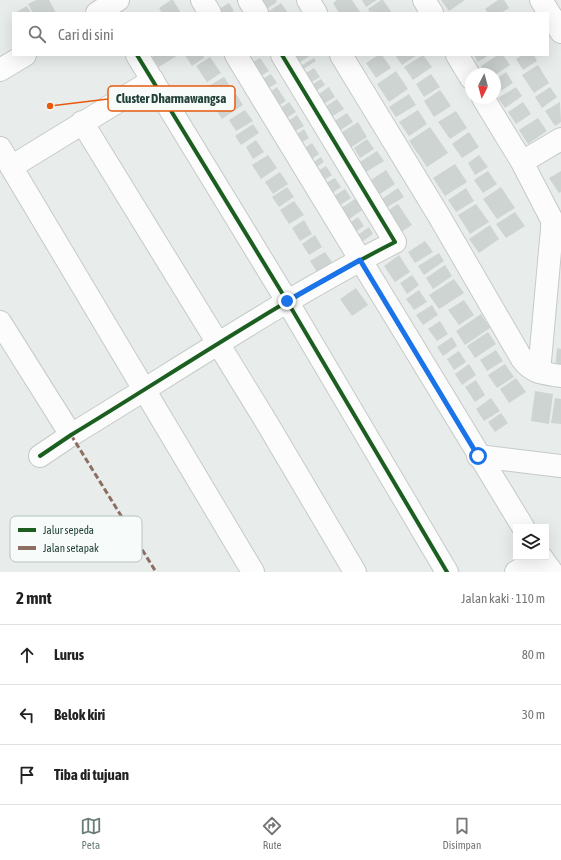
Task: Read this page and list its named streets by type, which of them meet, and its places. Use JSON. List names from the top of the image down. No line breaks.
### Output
{"places":["Cluster Dharmawangsa"],"legend":["Jalur sepeda","Jalan setapak"],"north":"bottom","page":{"search":"Cari di sini","heading":["2 mnt","Jalan kaki · 110 m"],"list":[["Lurus","80 m"],["Belok kiri","30 m"],"Tiba di tujuan"],"nav":["Peta","Rute","Disimpan"]}}
